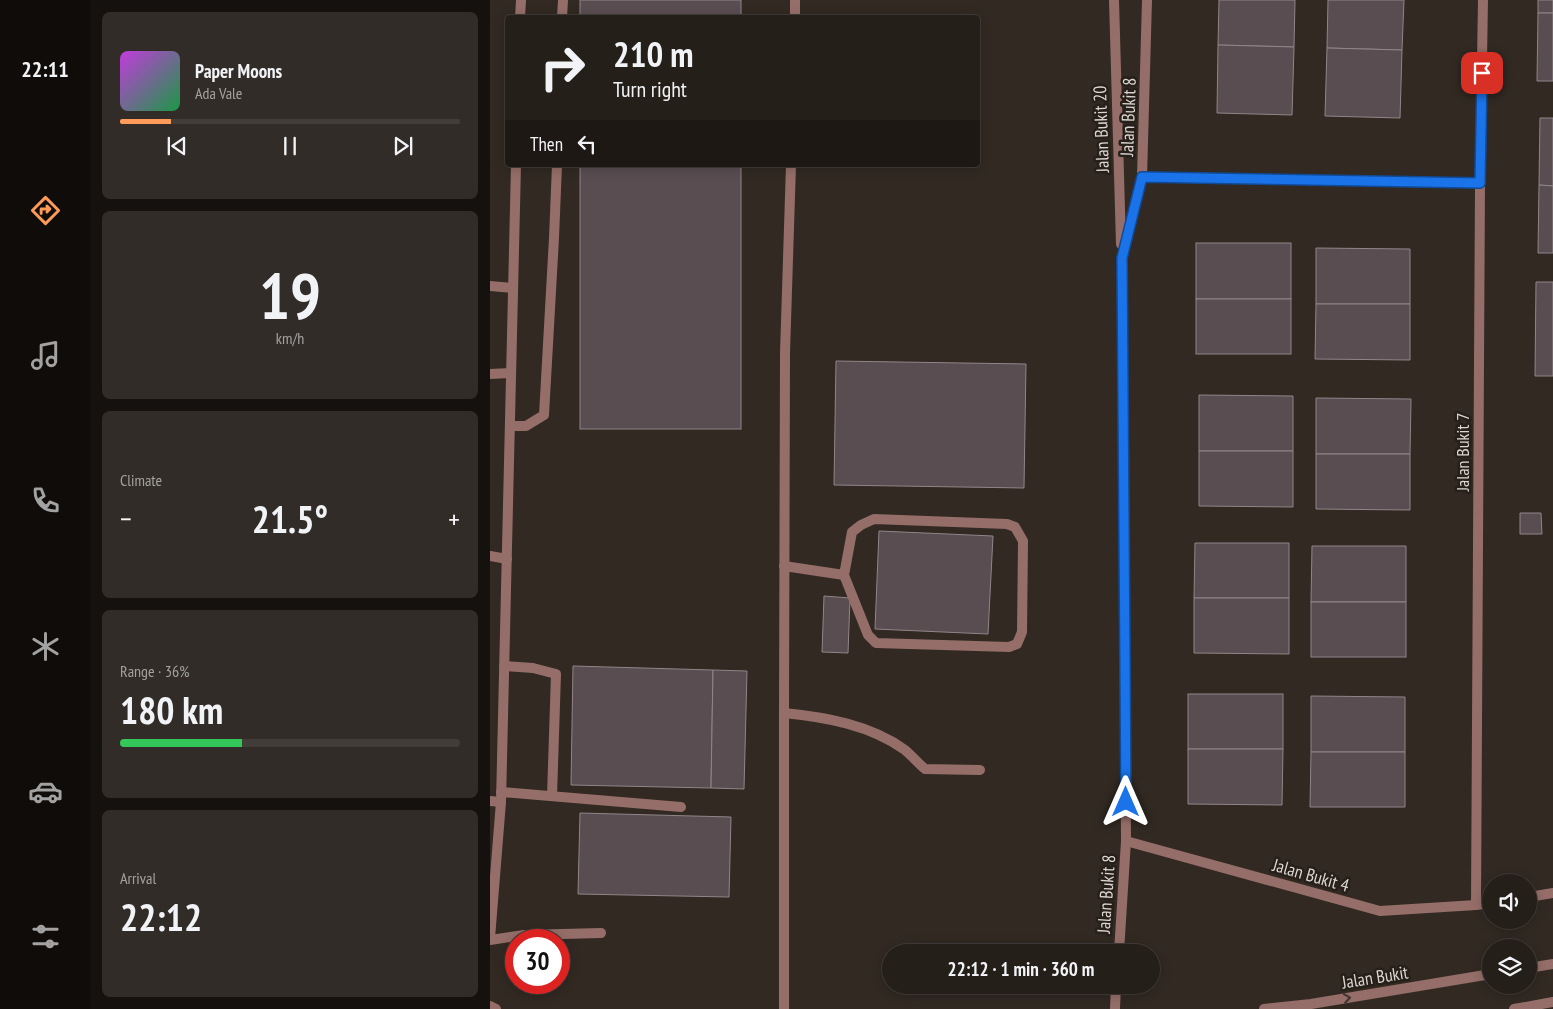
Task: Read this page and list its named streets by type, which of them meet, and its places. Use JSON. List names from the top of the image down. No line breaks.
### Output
{"streets":{"street":["Jalan Bukit 8","Jalan Bukit 20","Jalan Bukit 7","Jalan Bukit 4","Jalan Bukit"]},"crossings":[["Jalan Bukit 8","Jalan Bukit 20"],["Jalan Bukit 8","Jalan Bukit 4"],["Jalan Bukit 7","Jalan Bukit 4"]],"one_way":["Jalan Bukit"],"page":{"tabs":"22:11","turn":["210 m","Turn right"],"song":["Paper Moons","Ada Vale"],"then":"Then","tile":[["19","km/h"],"Climate",["Range · 36%","180 km"],["Arrival","22:12"]],"heat":["−","21.5°","+"],"limit":"30","trip":"22:12 · 1 min · 360 m"}}
